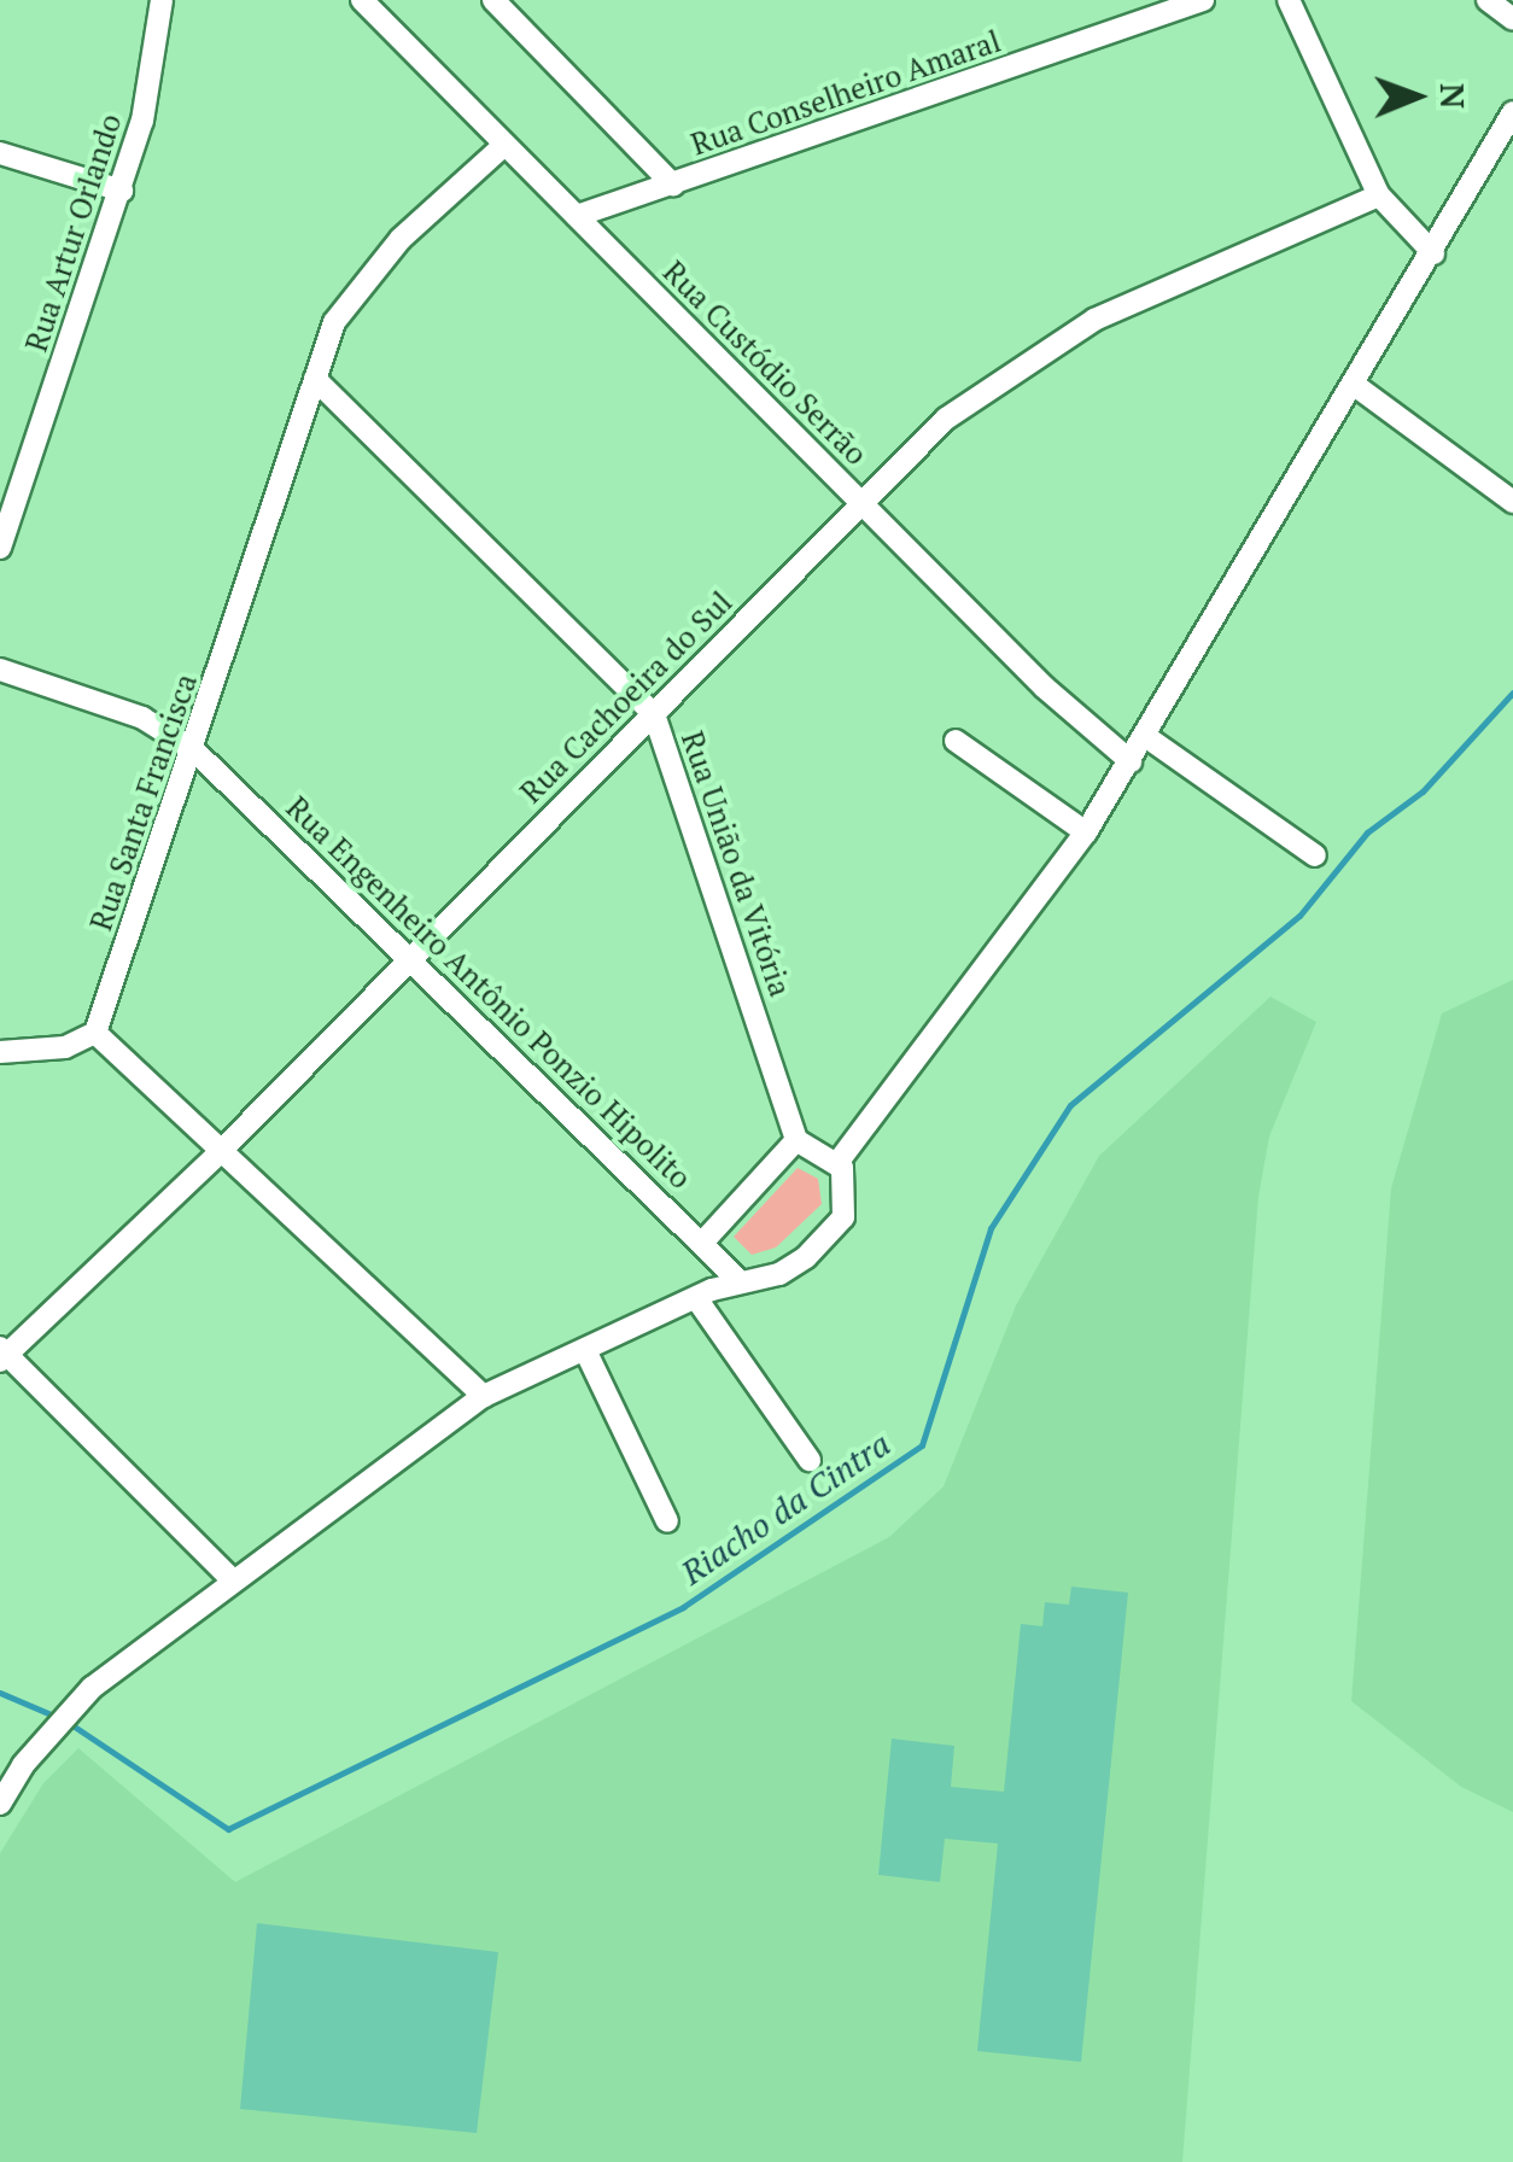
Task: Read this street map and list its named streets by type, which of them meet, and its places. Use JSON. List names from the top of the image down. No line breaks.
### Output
{"streets":{"street":["Rua Conselheiro Amaral","Rua Artur Orlando","Rua Custódio Serrão","Rua Cachoeira do Sul","Rua Santa Francisca","Rua União da Vitória","Rua Engenheiro Antônio Ponzio Hipolito"]},"crossings":[["Rua Conselheiro Amaral","Rua Custódio Serrão"],["Rua Custódio Serrão","Rua Cachoeira do Sul"],["Rua Custódio Serrão","Rua Santa Francisca"],["Rua Cachoeira do Sul","Rua União da Vitória"],["Rua Cachoeira do Sul","Rua Engenheiro Antônio Ponzio Hipolito"],["Rua Santa Francisca","Rua União da Vitória"],["Rua Santa Francisca","Rua Engenheiro Antônio Ponzio Hipolito"]],"water":["Riacho da Cintra"],"north":"right"}
